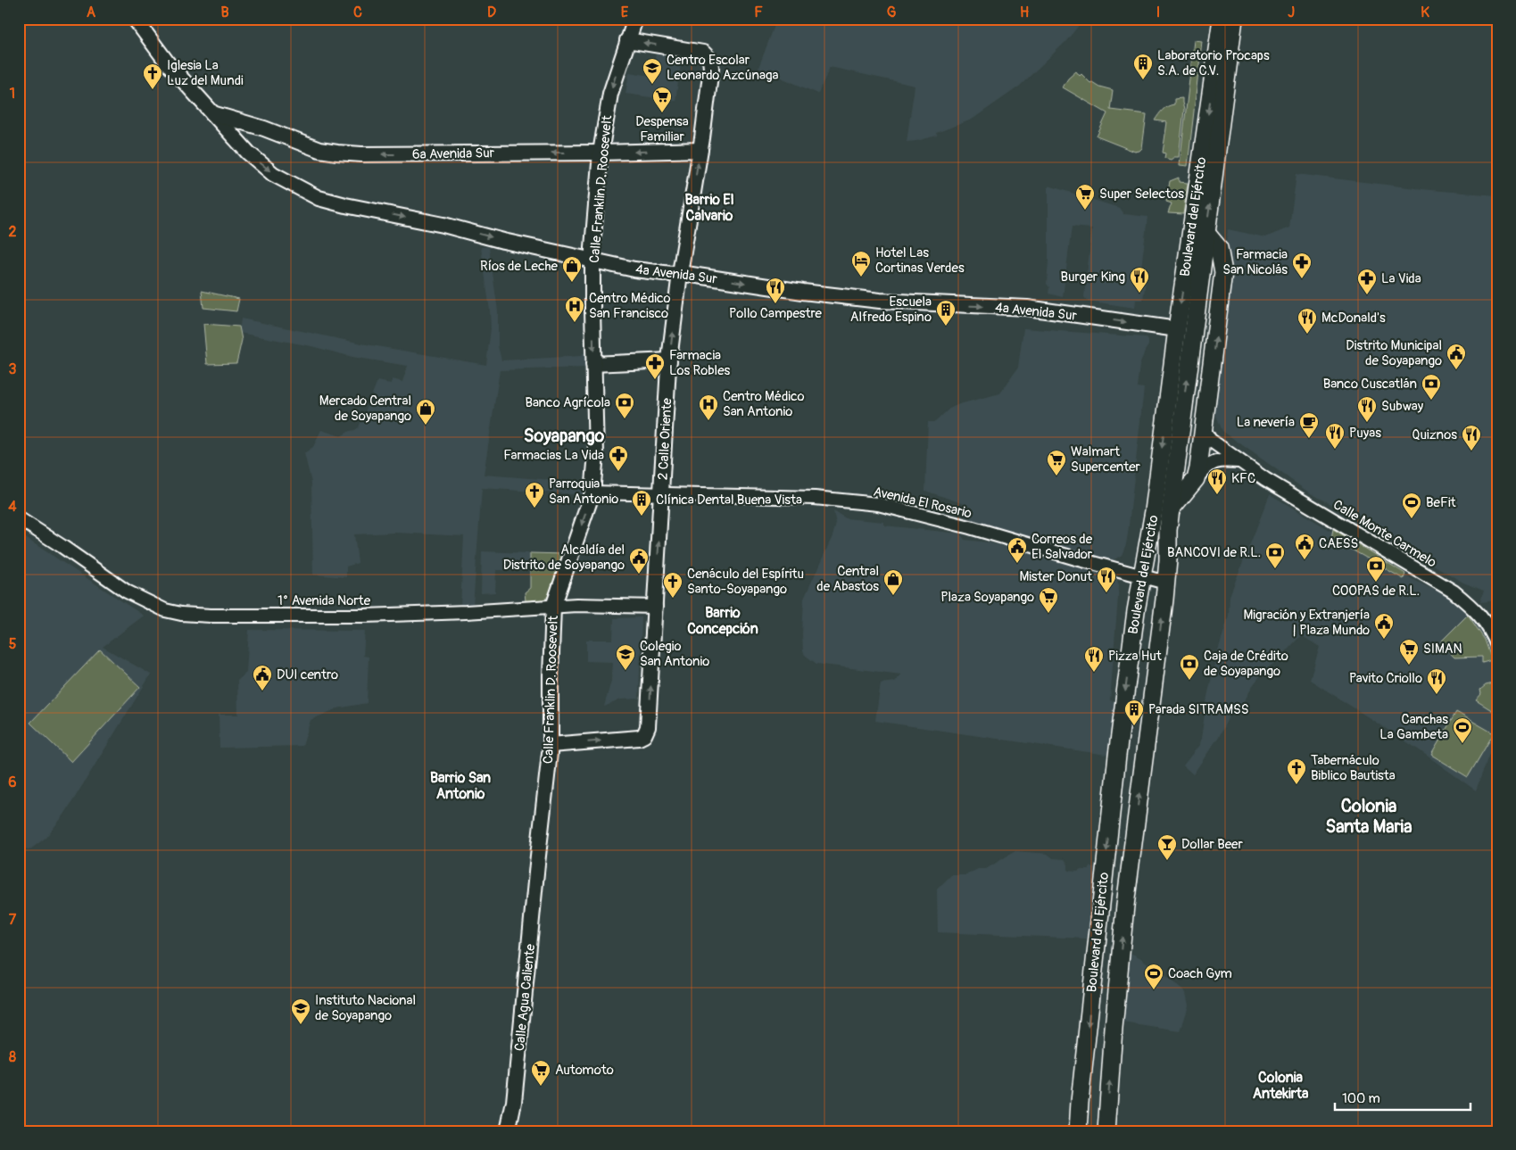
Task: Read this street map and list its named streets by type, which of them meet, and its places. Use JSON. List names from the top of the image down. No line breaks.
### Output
{"streets":{"highway":["Boulevard del Ejército"],"main road":["6a Avenida Sur","Calle Franklin D. Roosevelt","4a Avenida Sur","2 Calle Oriente","Calle Agua Caliente"],"street":["Avenida El Rosario","Calle Monte Carmelo","1° Avenida Norte"]},"crossings":[["6a Avenida Sur","Calle Franklin D. Roosevelt"],["6a Avenida Sur","4a Avenida Sur"],["6a Avenida Sur","2 Calle Oriente"],["Calle Franklin D. Roosevelt","4a Avenida Sur"],["Calle Franklin D. Roosevelt","2 Calle Oriente"],["Calle Franklin D. Roosevelt","Avenida El Rosario"],["Calle Franklin D. Roosevelt","1° Avenida Norte"],["Calle Franklin D. Roosevelt","Calle Agua Caliente"],["Boulevard del Ejército","4a Avenida Sur"],["Boulevard del Ejército","Avenida El Rosario"],["4a Avenida Sur","2 Calle Oriente"],["2 Calle Oriente","Avenida El Rosario"],["2 Calle Oriente","1° Avenida Norte"]],"one_way":["6a Avenida Sur","Calle Franklin D. Roosevelt","4a Avenida Sur"],"districts":["Barrio El Calvario","Soyapango","Barrio Concepción","Barrio San Antonio","Colonia Santa Maria","Colonia Antekirta"],"places":{"building":["Laboratorio Procaps S.A. de C.V.","Escuela Alfredo Espino","Clínica Dental Buena Vista","Parada SITRAMSS"],"school or university":["Centro Escolar Leonardo Azcúnaga","Colegio San Antonio","Instituto Nacional de Soyapango"],"church":["Iglesia La Luz del Mundi","Parroquia San Antonio","Cenáculo del Espíritu Santo-Soyapango","Tabernáculo Biblico Bautista"],"supermarket":["Despensa Familiar","Super Selectos","Walmart Supercenter","Plaza Soyapango","SIMAN","Automoto"],"hotel":["Hotel Las Cortinas Verdes"],"pharmacy":["Farmacia San Nicolás","La Vida","Farmacia Los Robles","Farmacias La Vida"],"shop":["Ríos de Leche","Mercado Central de Soyapango","Central de Abastos"],"restaurant":["Burger King","Pollo Campestre","McDonald's","Subway","Puyas","Quiznos","KFC","Mister Donut","Pizza Hut","Pavito Criollo"],"hospital":["Centro Médico San Francisco","Centro Médico San Antonio"],"public building":["Distrito Municipal de Soyapango","CAESS","Correos de El Salvador","Alcaldía del Distrito de Soyapango","Migración y Extranjería | Plaza Mundo","DUI centro"],"bank":["Banco Cuscatlán","Banco Agrícola","BANCOVI de R.L.","COOPAS de R.L.","Caja de Crédito de Soyapango"],"cafe":["La nevería"],"sports":["BeFit","Canchas La Gambeta","Coach Gym"],"bar":["Dollar Beer"]},"scale_bar":"100 m","grid":{"columns":["A","B","C","D","E","F","G","H","I","J","K"],"rows":["1","2","3","4","5","6","7","8"]}}
